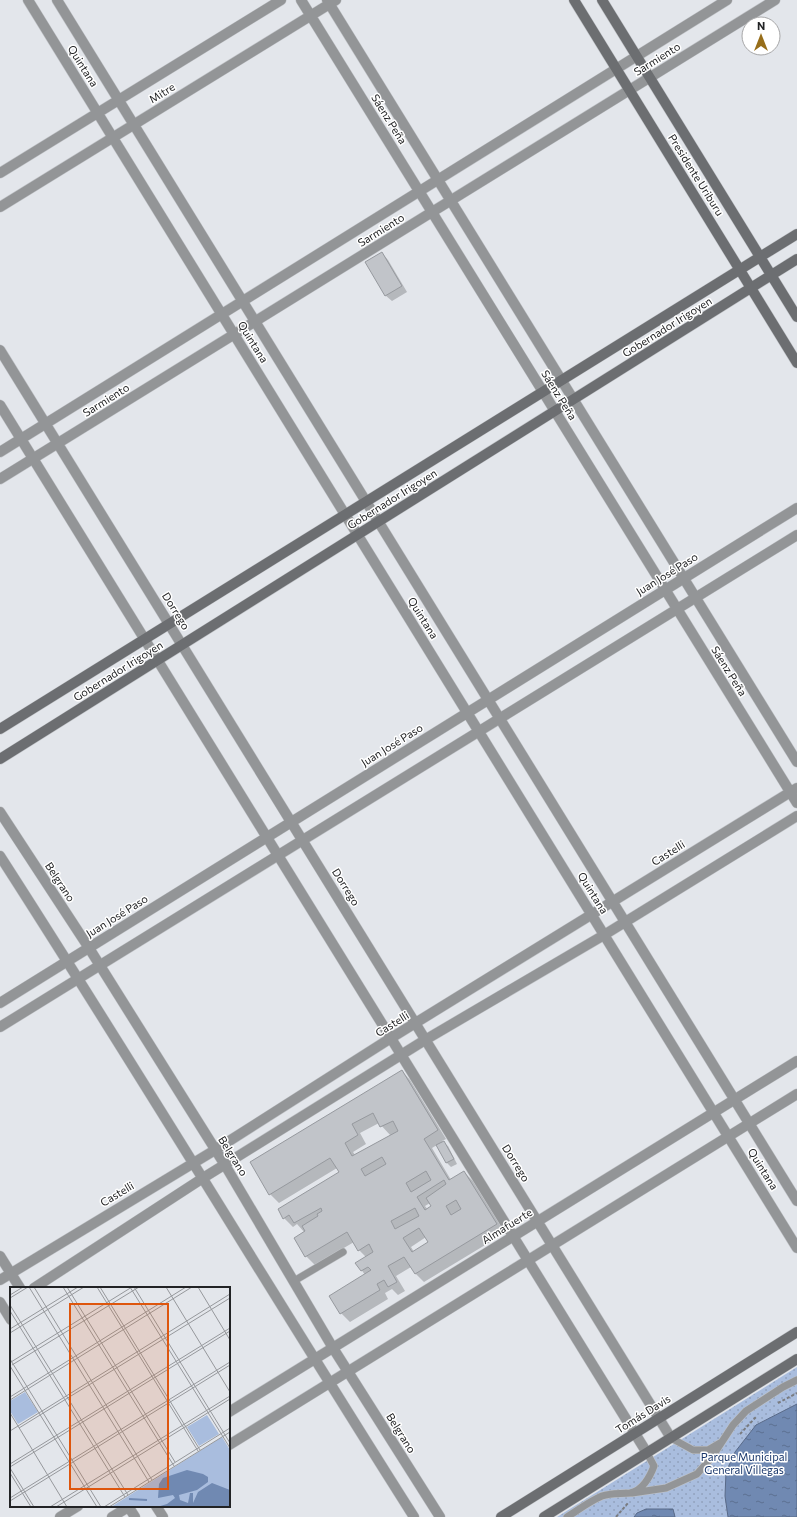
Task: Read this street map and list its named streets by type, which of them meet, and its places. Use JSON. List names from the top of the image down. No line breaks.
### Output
{"streets":{"street":["Sarmiento","Quintana","Mitre","Sáenz Peña","Presidente Uriburu","Gobernador Irigoyen","Juan José Paso","Dorrego","Castelli","Belgrano","Almafuerte","Tomás Davis"]},"crossings":[["Sarmiento","Quintana"],["Sarmiento","Sáenz Peña"],["Sarmiento","Presidente Uriburu"],["Sarmiento","Dorrego"],["Quintana","Mitre"],["Quintana","Gobernador Irigoyen"],["Quintana","Juan José Paso"],["Quintana","Castelli"],["Quintana","Almafuerte"],["Mitre","Sáenz Peña"],["Sáenz Peña","Gobernador Irigoyen"],["Sáenz Peña","Juan José Paso"],["Sáenz Peña","Castelli"],["Presidente Uriburu","Gobernador Irigoyen"],["Gobernador Irigoyen","Dorrego"],["Juan José Paso","Dorrego"],["Juan José Paso","Belgrano"],["Dorrego","Castelli"],["Dorrego","Almafuerte"],["Dorrego","Tomás Davis"],["Castelli","Belgrano"],["Belgrano","Almafuerte"]],"parks":["Parque Municipal General Villegas"],"north":"top"}
